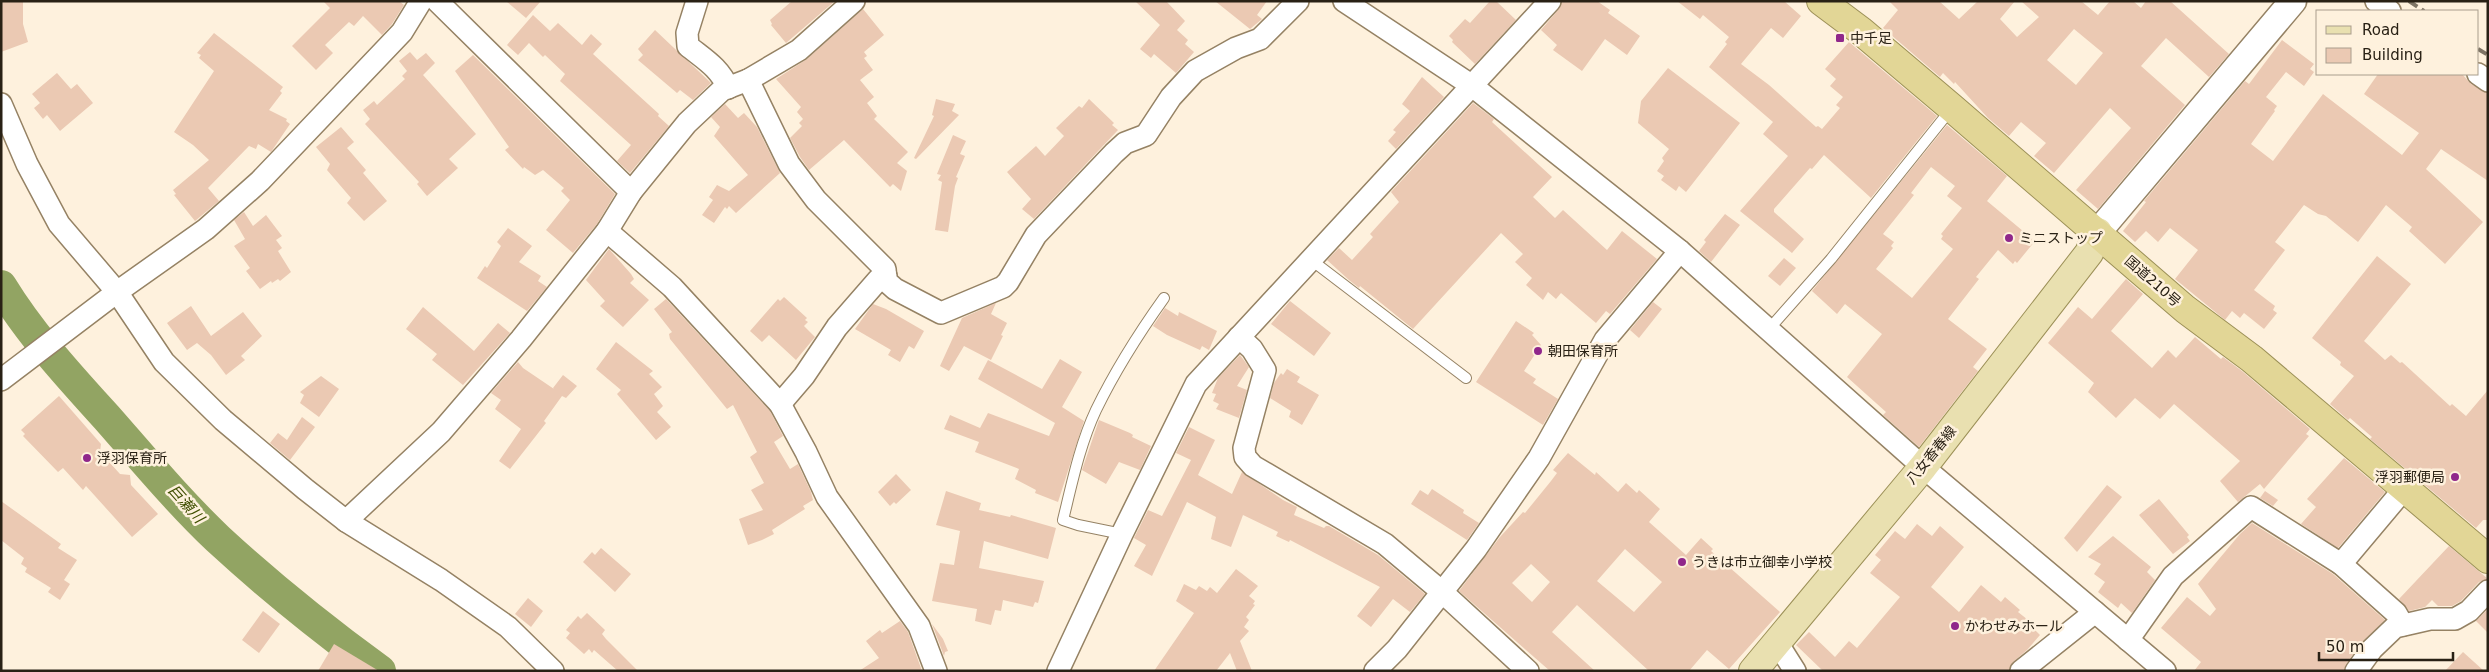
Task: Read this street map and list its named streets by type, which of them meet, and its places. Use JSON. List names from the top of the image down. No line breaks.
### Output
{"streets":{"highway":["国道210号"],"main road":["八女香春線"]},"crossings":[["国道210号","八女香春線"]],"water":["巨瀬川"],"places":{"transit":["中千足"],"other":["ミニストップ","朝田保育所","浮羽保育所","浮羽郵便局","うきは市立御幸小学校","かわせみホール"]},"legend":["Road","Building"],"scale_bar":"50 m"}
